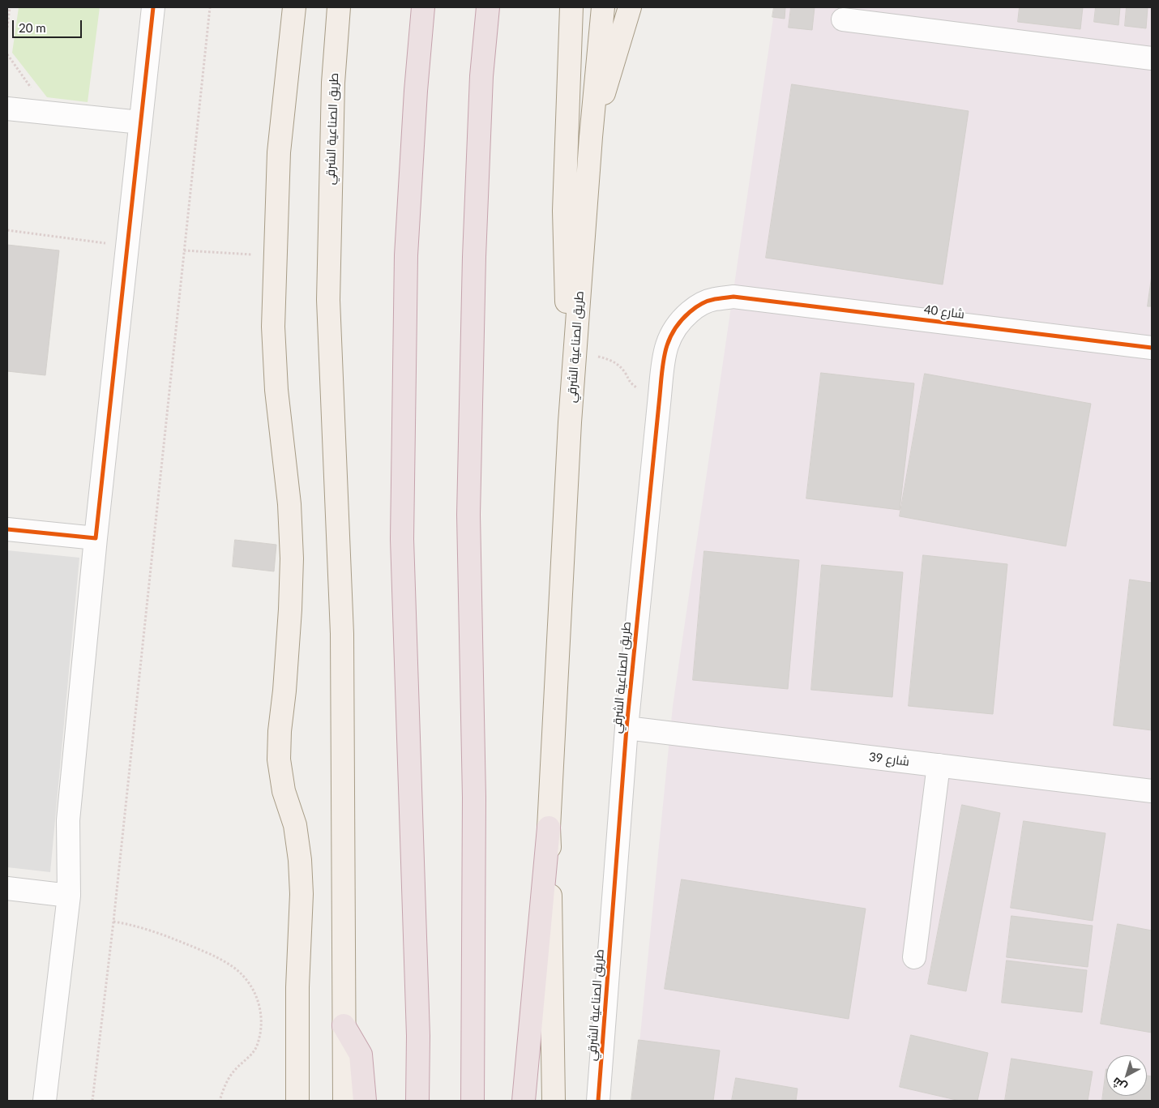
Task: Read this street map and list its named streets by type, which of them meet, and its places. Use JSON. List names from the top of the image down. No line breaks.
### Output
{"streets":{"main road":["طريق الصناعية الشرقي"],"street":["شارع 40","شارع 39"]},"crossings":[["طريق الصناعية الشرقي","شارع 40"],["طريق الصناعية الشرقي","شارع 39"]],"scale_bar":"20 m","north":"bottom left"}
